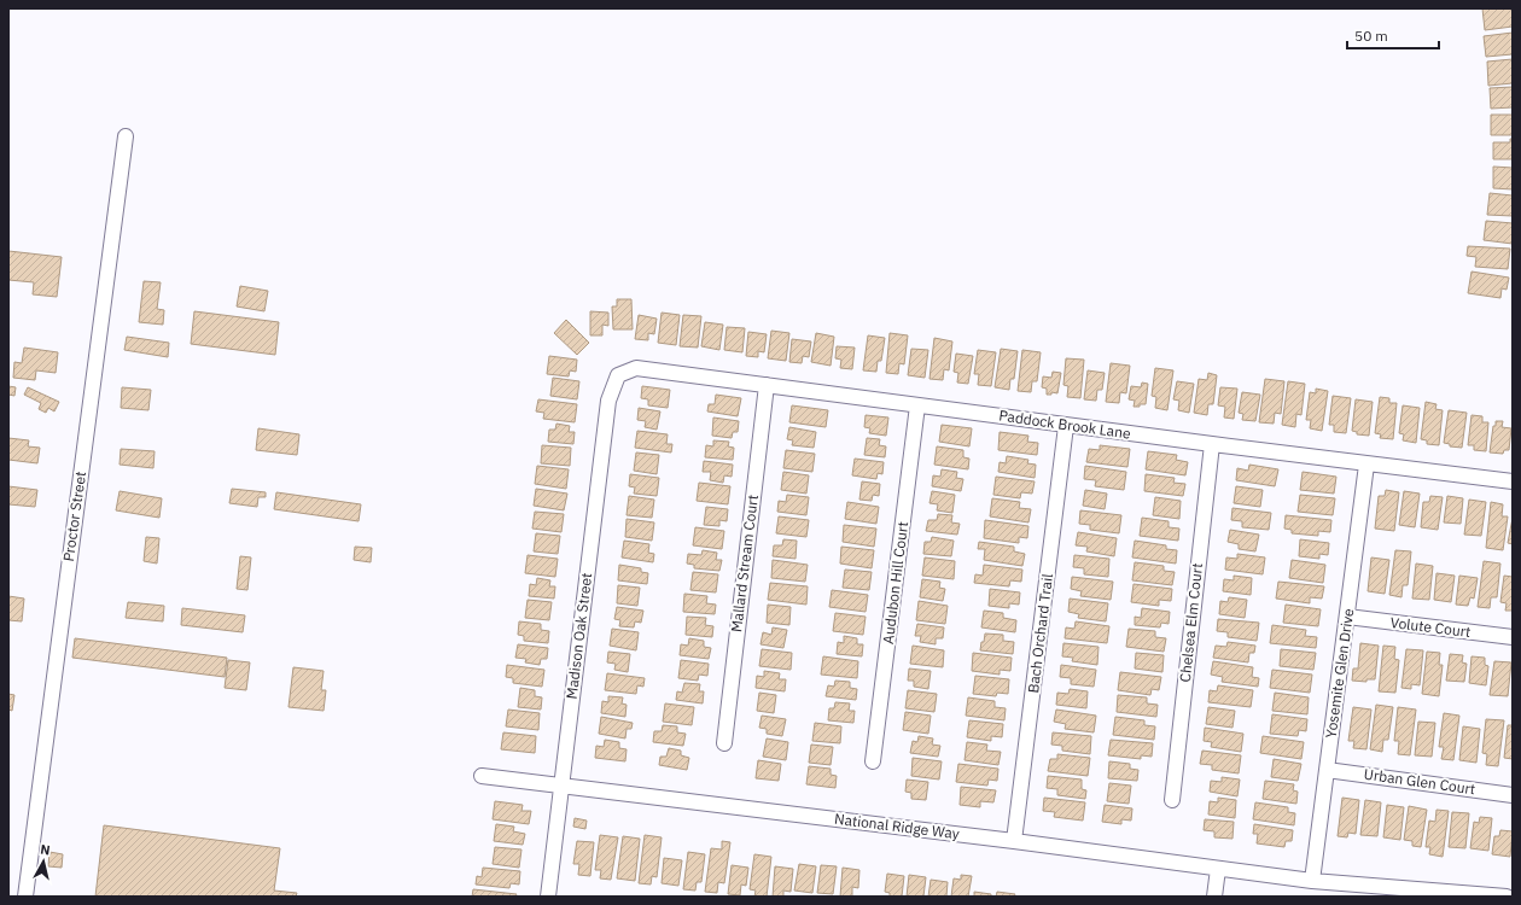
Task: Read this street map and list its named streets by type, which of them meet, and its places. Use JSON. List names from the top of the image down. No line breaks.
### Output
{"streets":{"street":["Paddock Brook Lane","Proctor Street","Mallard Stream Court","Audubon Hill Court","Chelsea Elm Court","Volute Court","Bach Orchard Trail","Madison Oak Street","Yosemite Glen Drive","Urban Glen Court","National Ridge Way"]},"crossings":[["Paddock Brook Lane","Mallard Stream Court"],["Paddock Brook Lane","Audubon Hill Court"],["Paddock Brook Lane","Chelsea Elm Court"],["Paddock Brook Lane","Bach Orchard Trail"],["Paddock Brook Lane","Madison Oak Street"],["Paddock Brook Lane","Yosemite Glen Drive"],["Volute Court","Yosemite Glen Drive"],["Bach Orchard Trail","National Ridge Way"],["Madison Oak Street","National Ridge Way"],["Yosemite Glen Drive","Urban Glen Court"],["Yosemite Glen Drive","National Ridge Way"]],"scale_bar":"50 m","north":"top"}
